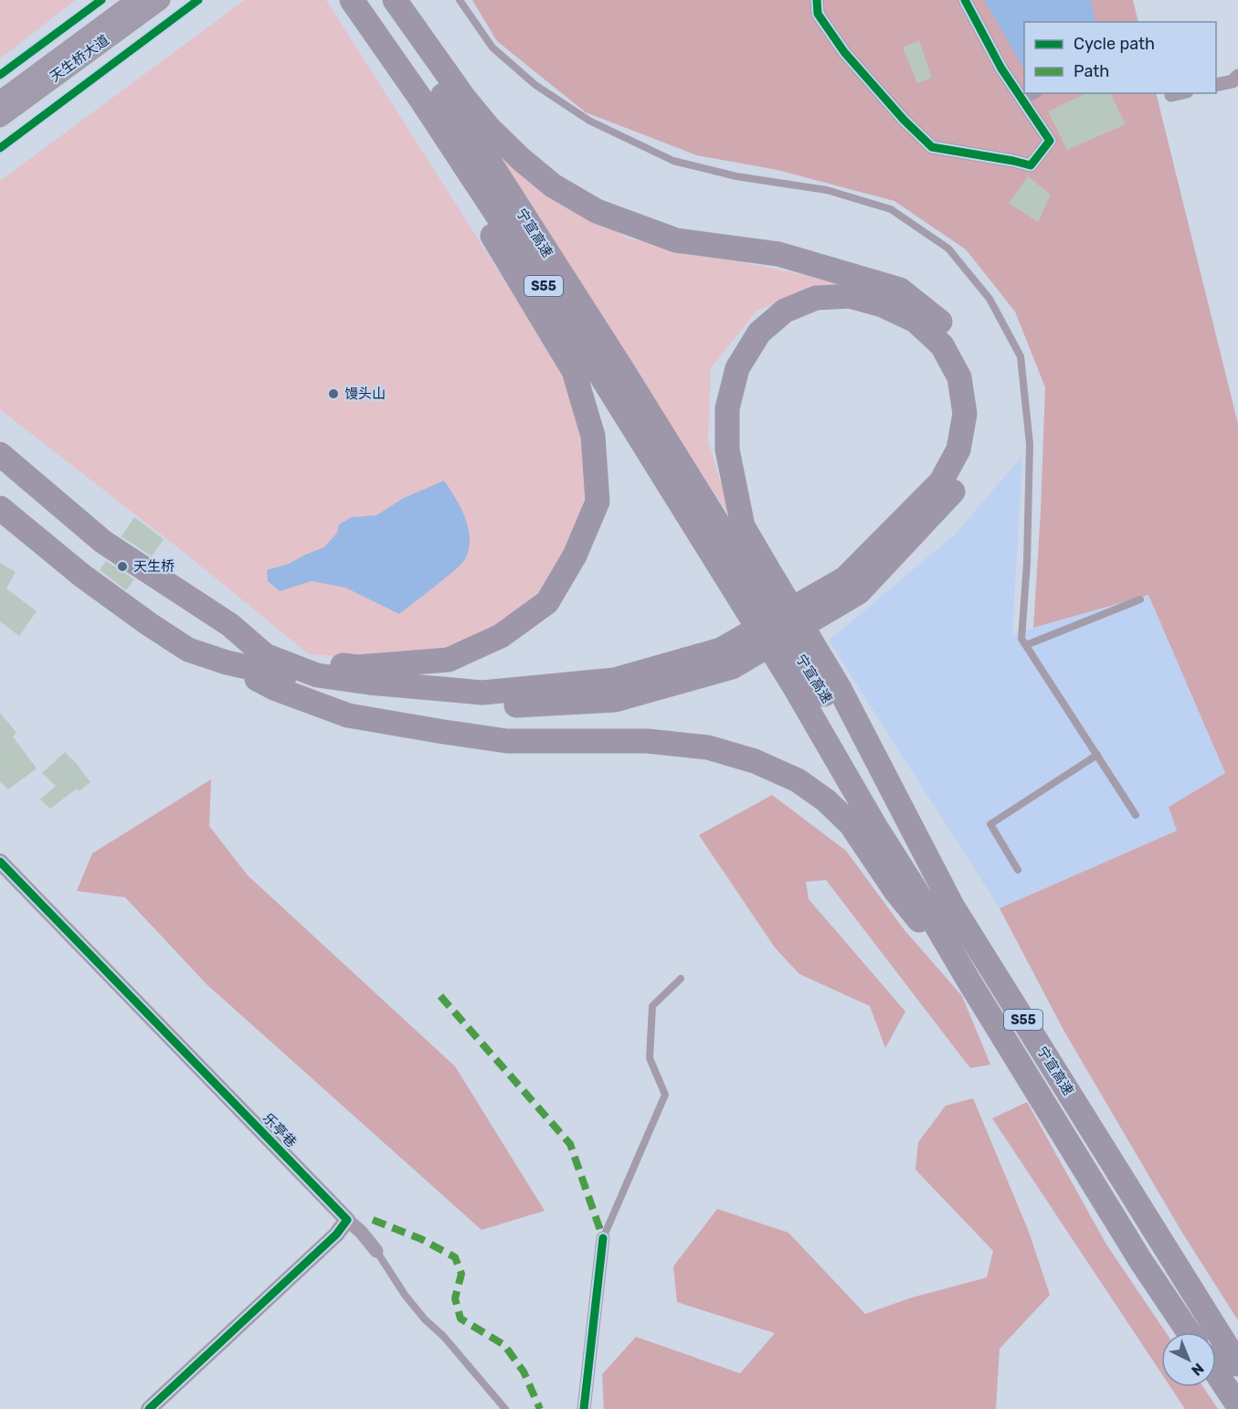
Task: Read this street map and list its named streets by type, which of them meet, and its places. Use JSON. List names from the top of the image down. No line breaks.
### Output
{"streets":{"highway":["宁宣高速","S55"],"main road":["天生桥大道"],"street":["乐亭巷"]},"places":["馒头山","天生桥"],"legend":["Cycle path","Path"],"north":"bottom right"}
